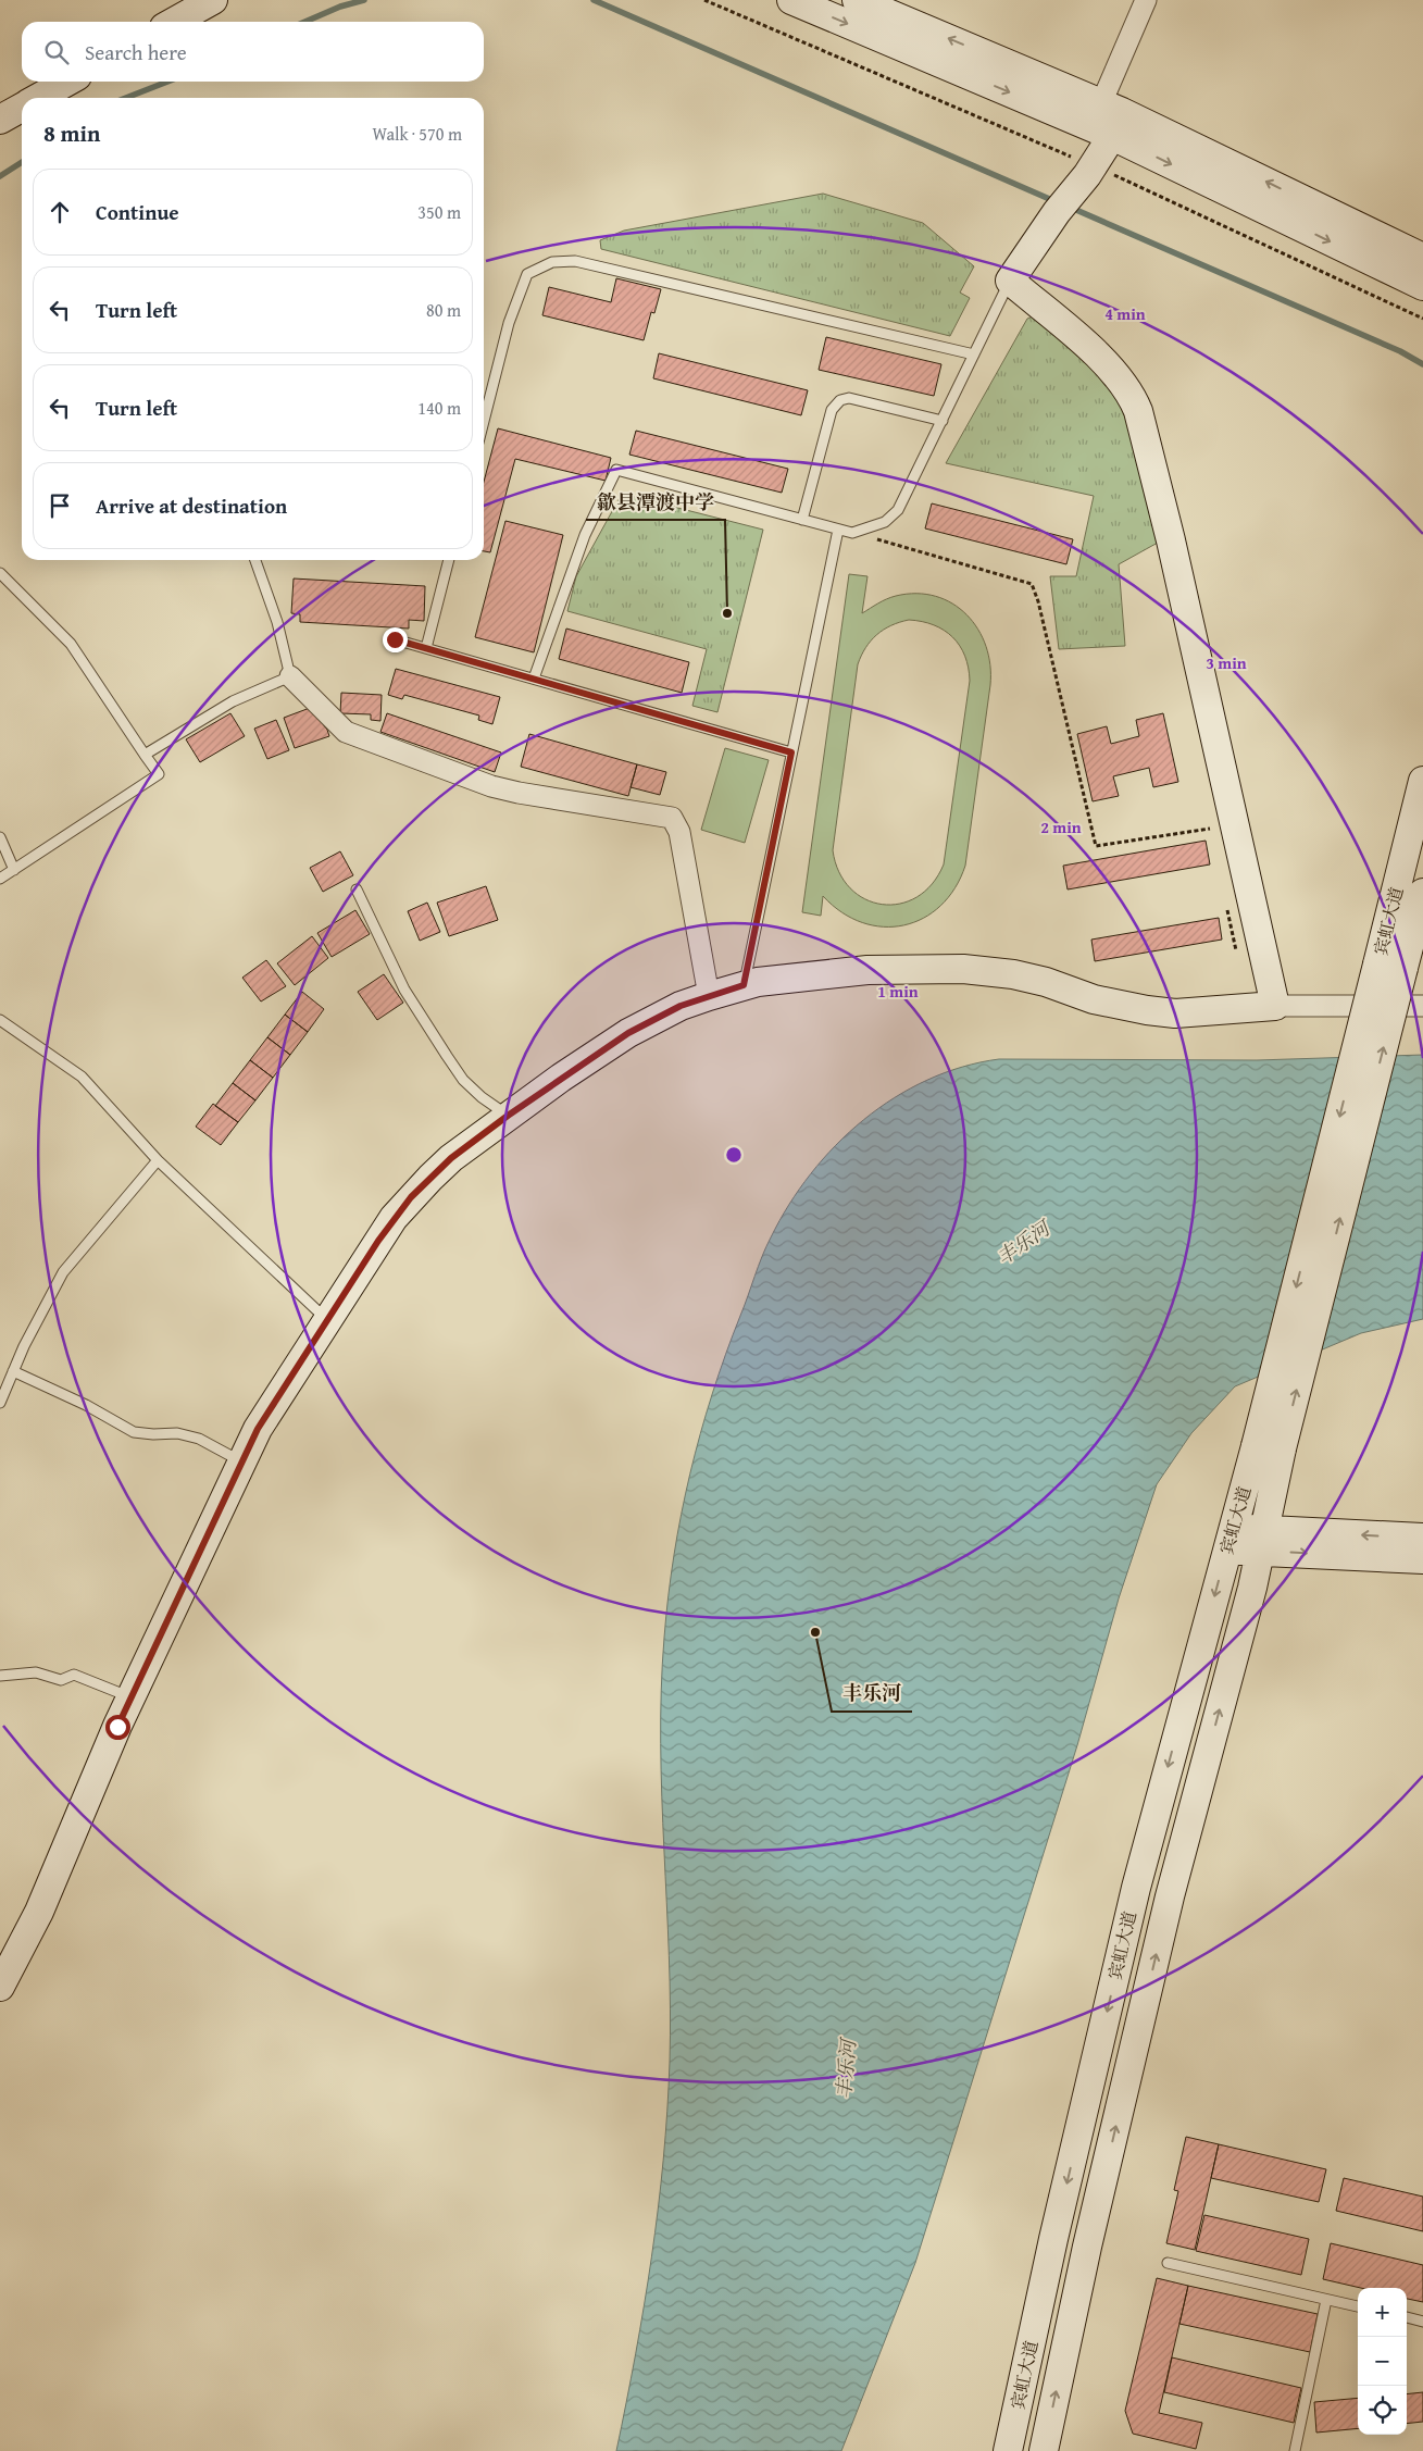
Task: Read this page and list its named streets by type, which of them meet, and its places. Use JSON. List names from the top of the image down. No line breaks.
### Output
{"streets":{"main road":["宾虹大道"]},"water":["丰乐河"],"places":["歙县潭渡中学","丰乐河"],"page":{"search":"Search here","heading":["8 min","Walk · 570 m"],"list":[["Continue","350 m"],["Turn left","80 m"],["Turn left","140 m"],"Arrive at destination"],"map_buttons":["+","−"]},"rings":["4 min","3 min","2 min","1 min"]}
